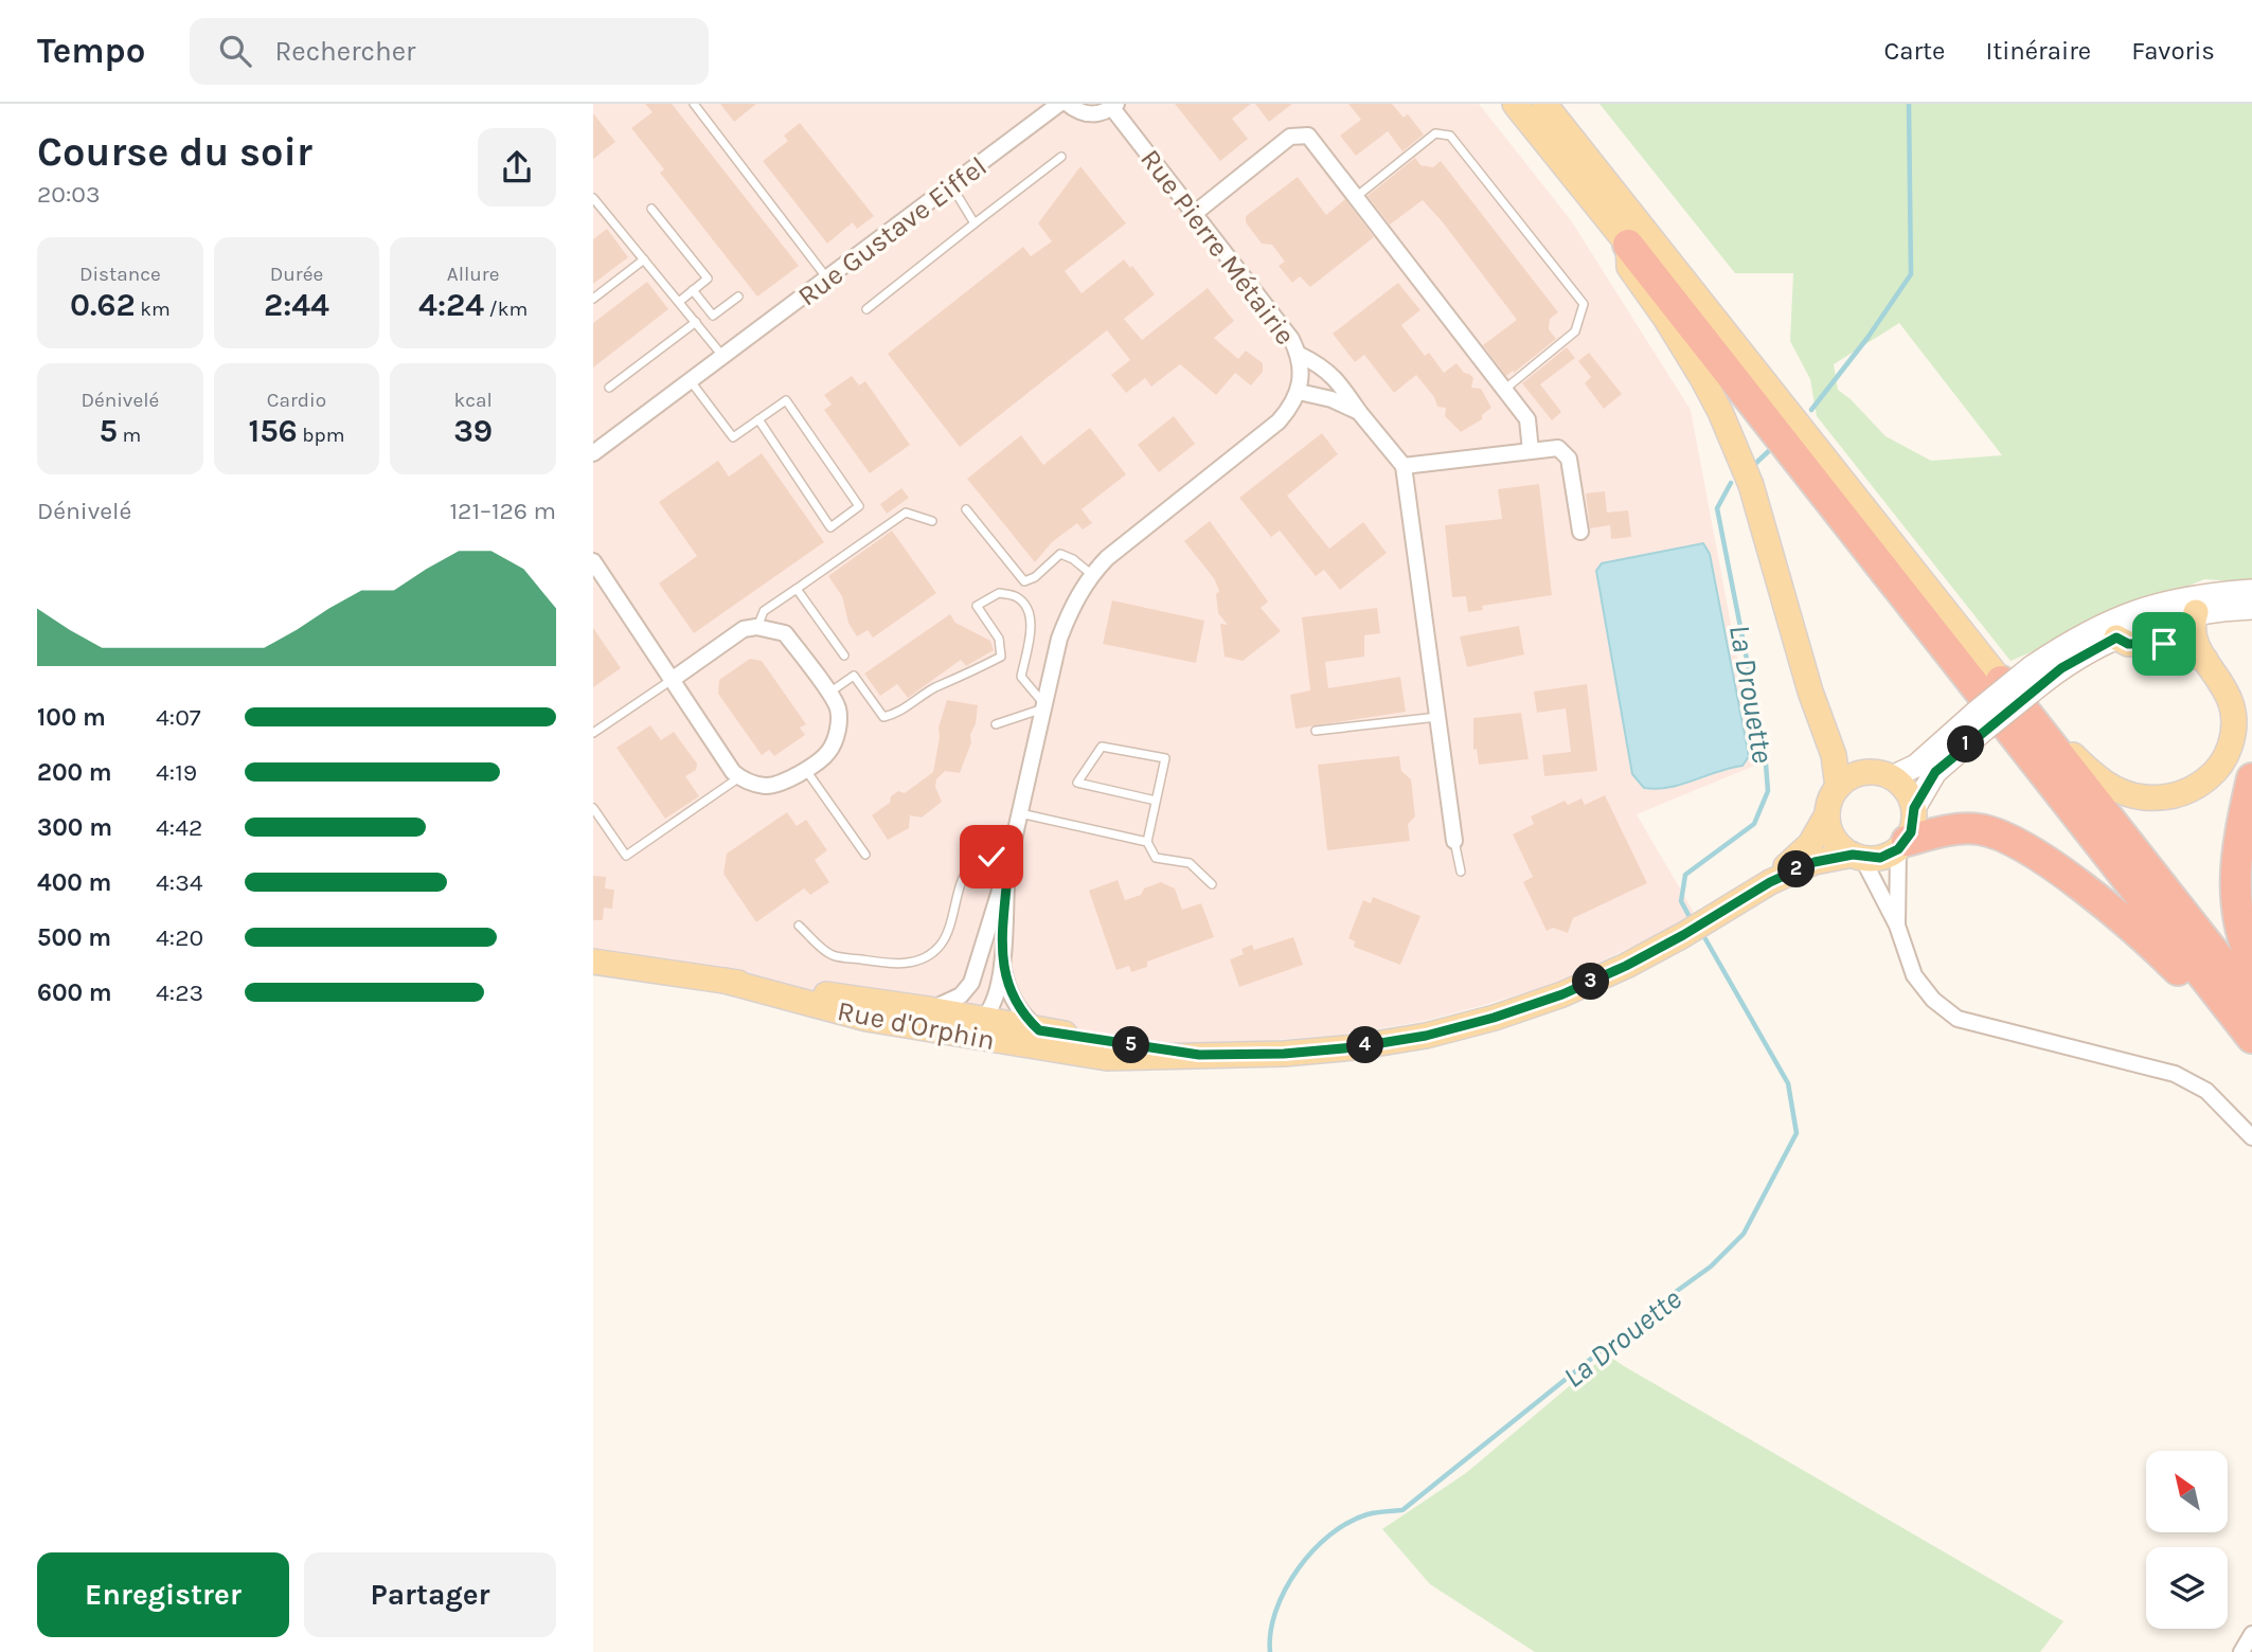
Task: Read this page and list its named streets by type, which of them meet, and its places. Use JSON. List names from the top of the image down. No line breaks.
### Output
{"streets":{"main road":["Rue d'Orphin"],"street":["Rue Gustave Eiffel","Rue Pierre Métairie"]},"water":["La Drouette"],"north":"top left","page":{"header":"Tempo","search":"Rechercher","nav":["Carte","Itinéraire","Favoris"],"heading":["Course du soir","20:03"],"stats":[["Distance","0.62 km"],["Durée","2:44"],["Allure","4:24 /km"],["Dénivelé","5 m"],["Cardio","156 bpm"],["kcal","39"]],"chart":["Dénivelé","121–126 m"],"list":[{"name":"100 m","note":"4:07"},{"name":"200 m","note":"4:19"},{"name":"300 m","note":"4:42"},{"name":"400 m","note":"4:34"},{"name":"500 m","note":"4:20"},{"name":"600 m","note":"4:23"}],"pins":["1","2","3","4","5"],"buttons":["Enregistrer","Partager"]}}
